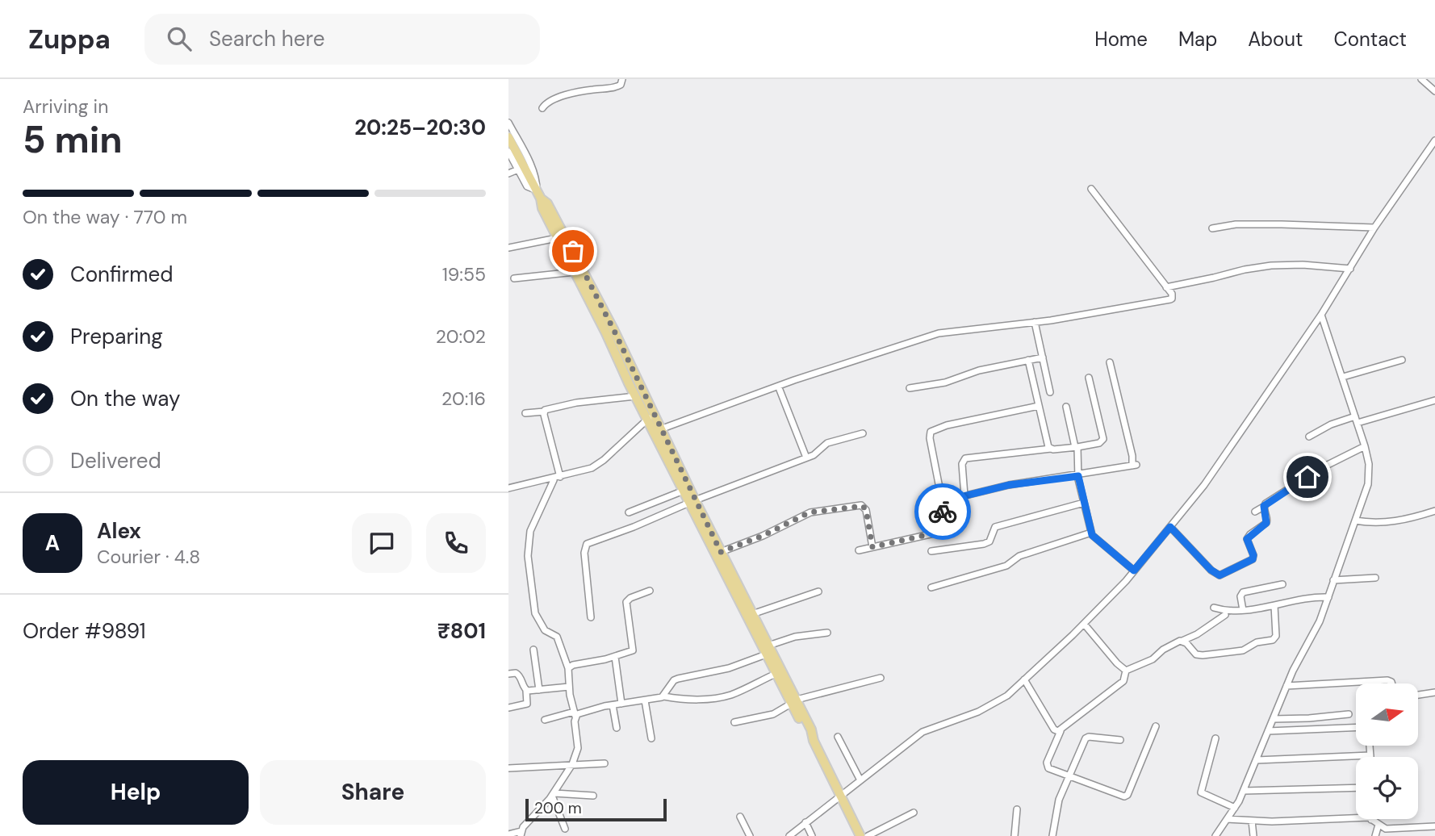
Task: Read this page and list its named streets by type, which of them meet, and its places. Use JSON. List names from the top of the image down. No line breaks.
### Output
{"scale_bar":"200 m","north":"right","page":{"header":"Zuppa","search":"Search here","nav":["Home","Map","About","Contact"],"heading":["5 min","Arriving in","20:25–20:30"],"panel":["Alex","Courier · 4.8","Order #9891","₹801"],"bar":"On the way · 770 m","list":[["Confirmed","19:55"],["Preparing","20:02"],["On the way","20:16"],"Delivered"],"round":"A","buttons":["Help","Share"],"scale":"200 m"}}
